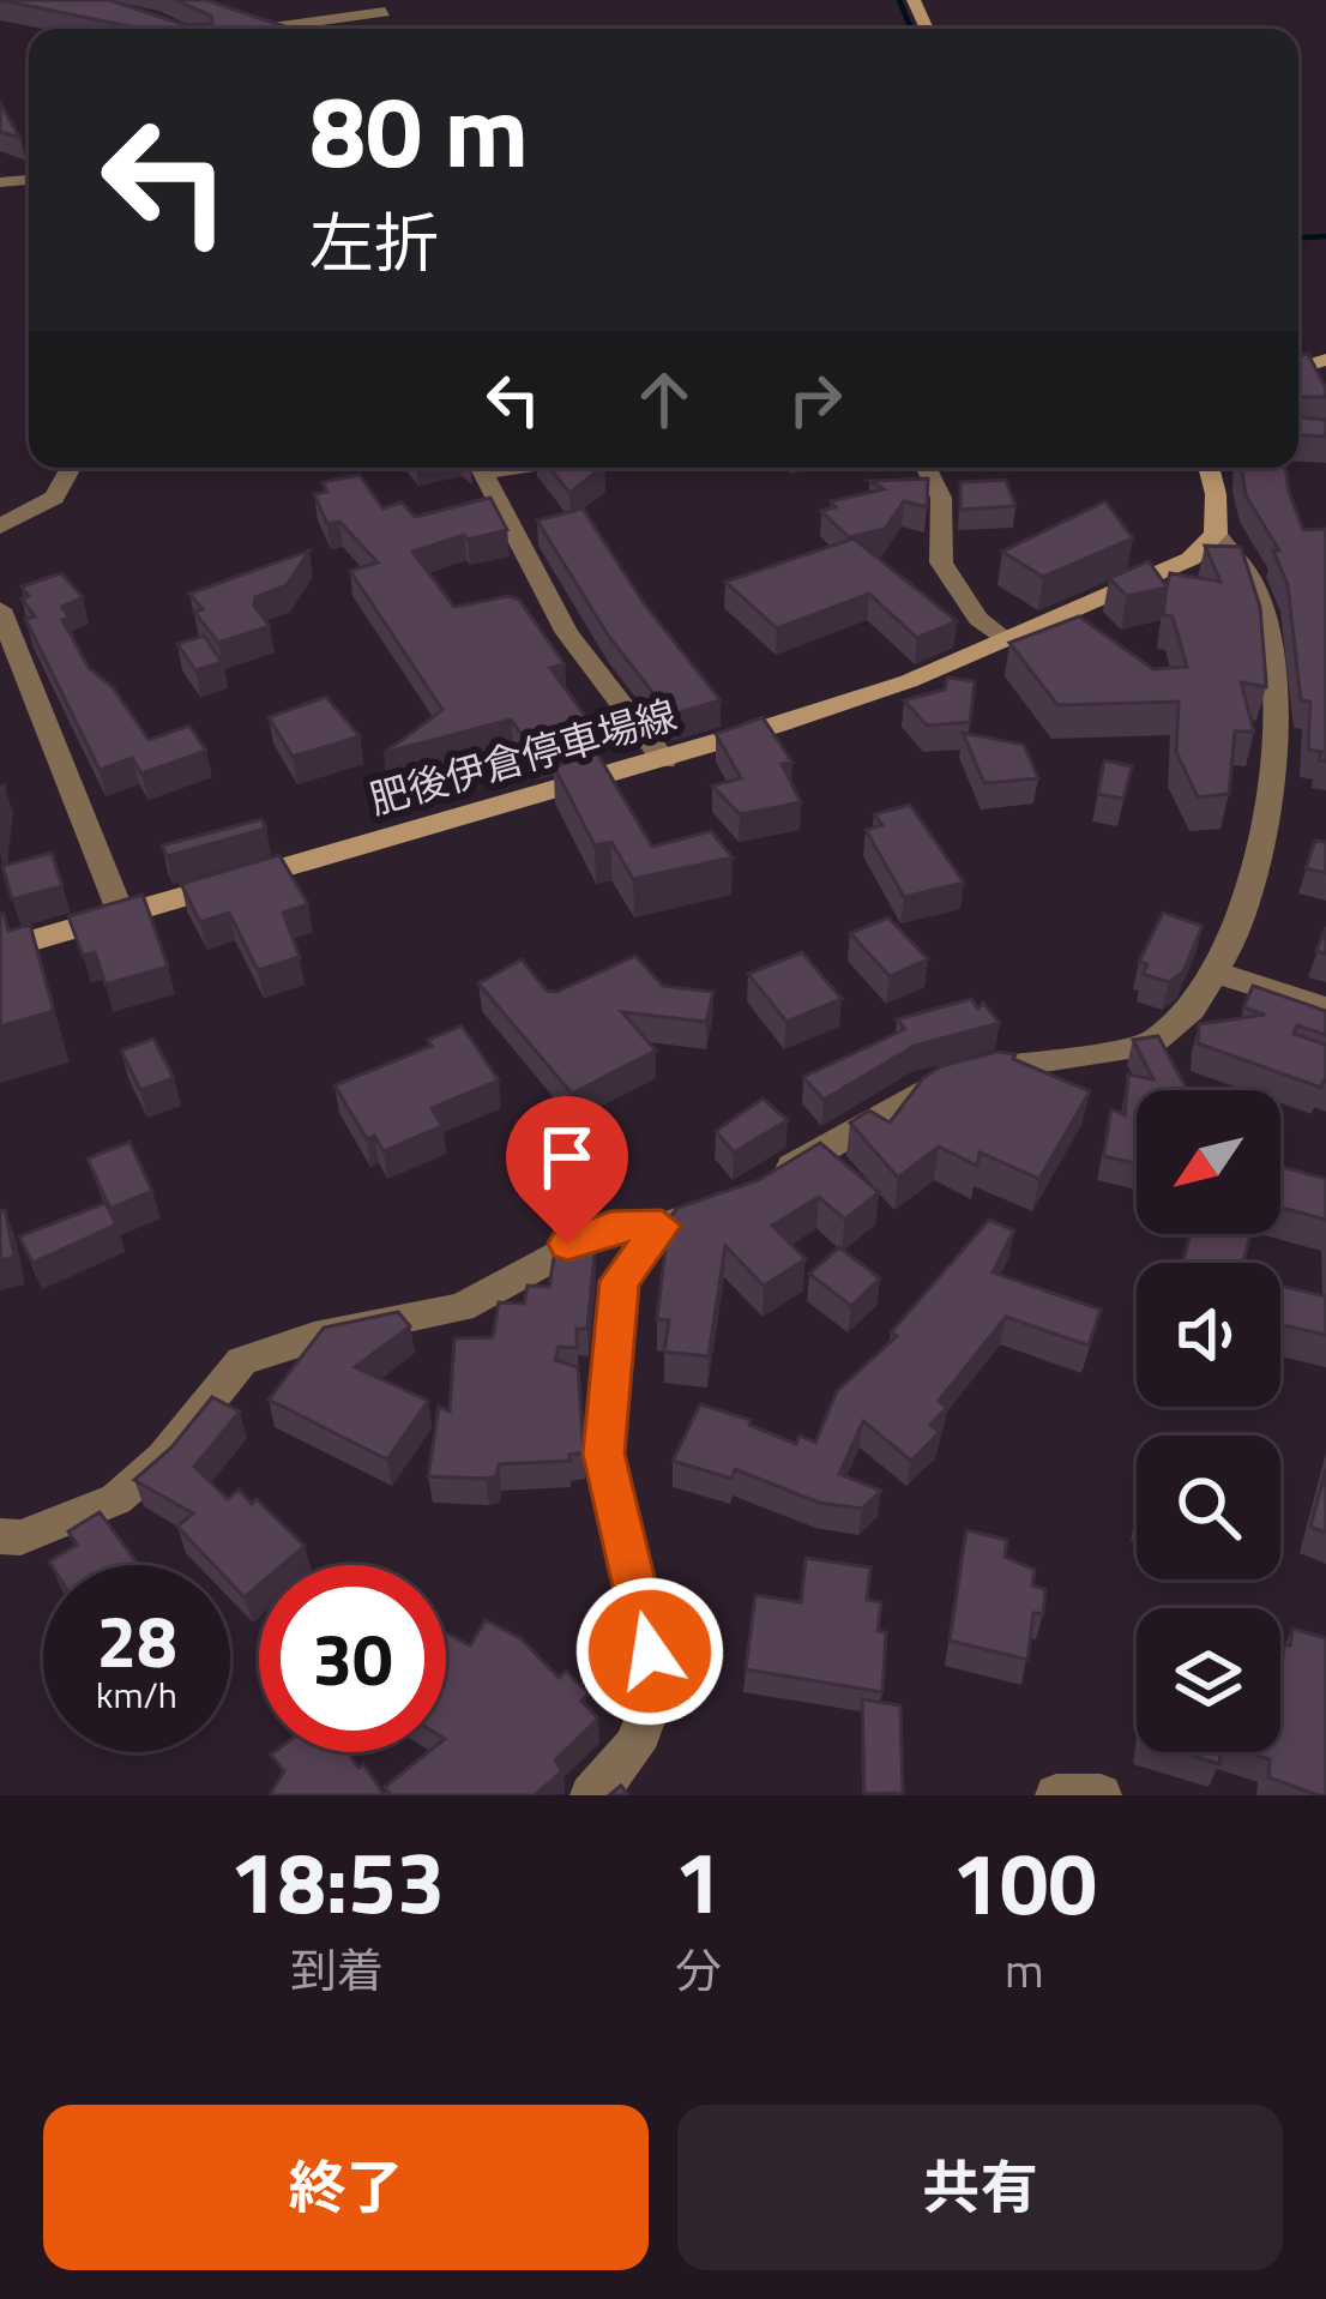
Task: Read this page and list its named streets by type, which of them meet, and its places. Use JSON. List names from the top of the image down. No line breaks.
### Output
{"streets":{"main road":["肥後伊倉停車場線"]},"north":"bottom left","page":{"turn":["80 m","左折"],"speed":"28 km/h","limit":"30","eta":["18:53","到着","1","分","100","m"],"buttons":["終了","共有"]}}
